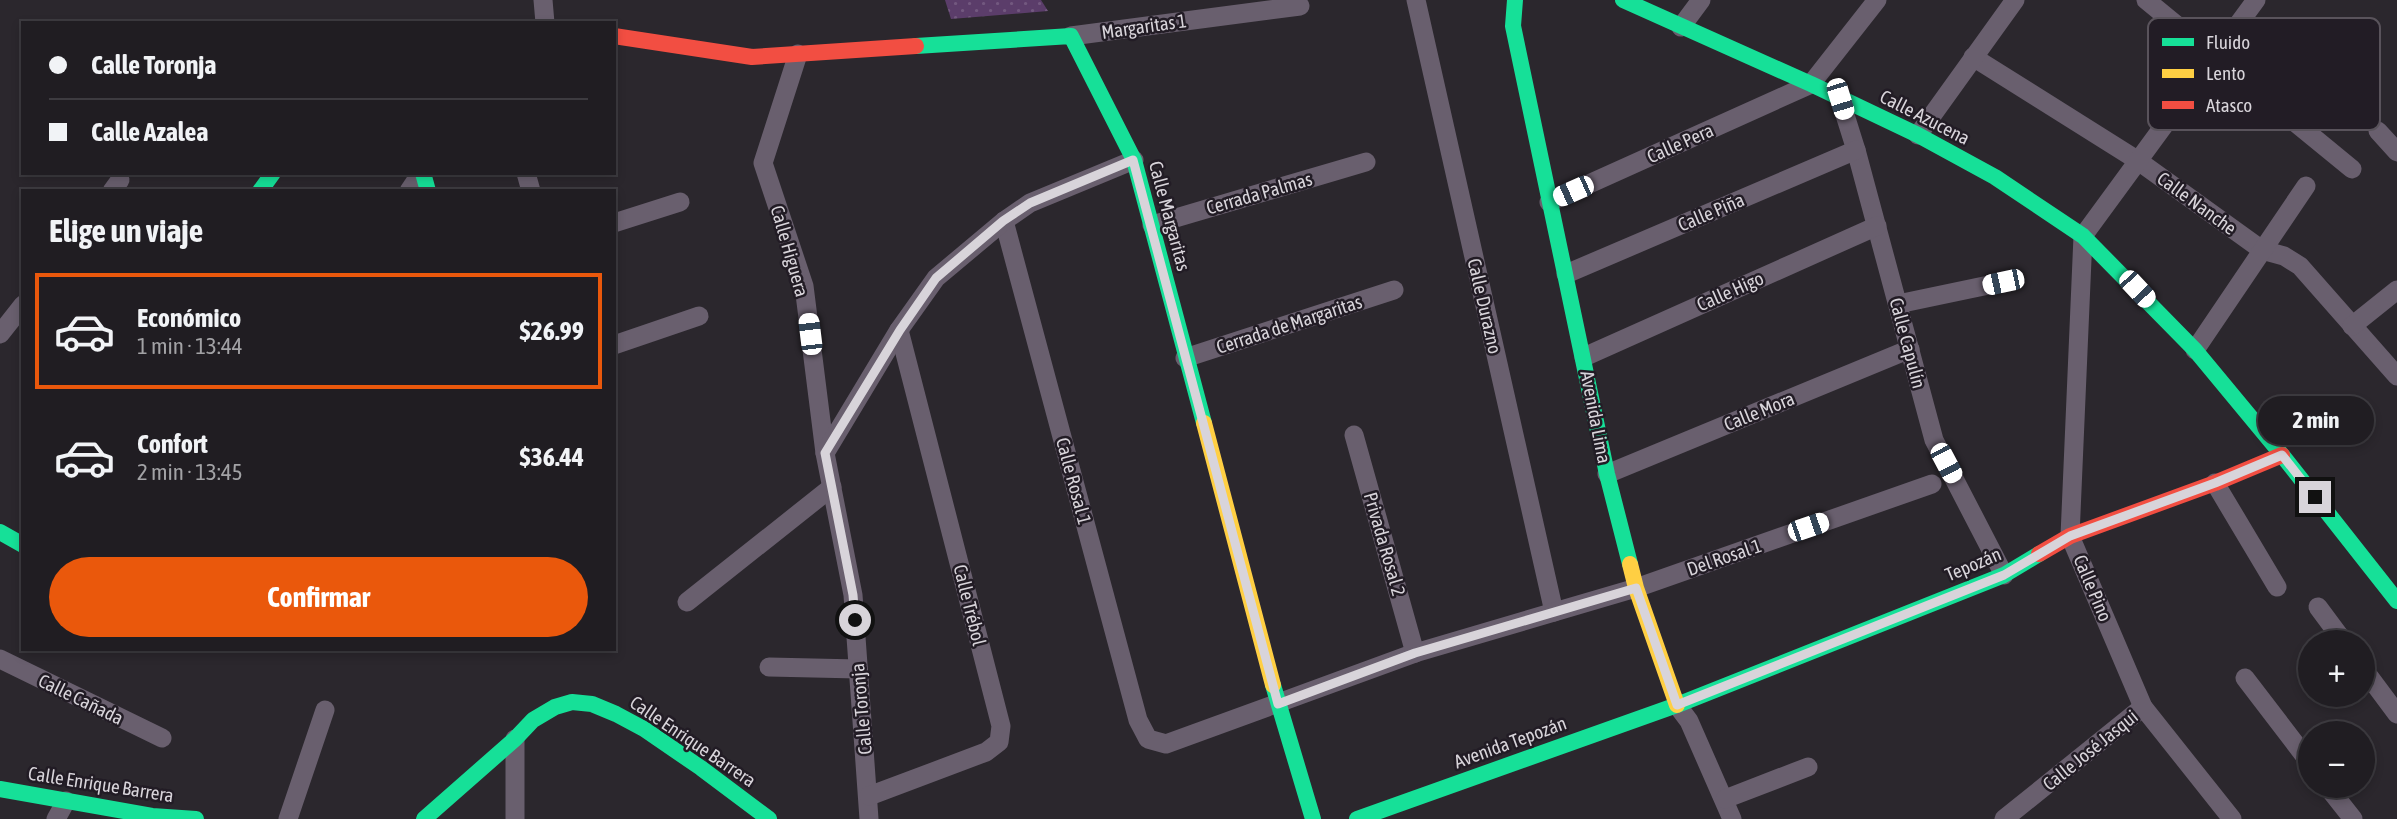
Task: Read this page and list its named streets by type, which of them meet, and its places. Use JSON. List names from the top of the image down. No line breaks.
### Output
{"streets":{"street":["Margaritas 1","Calle Azucena","Calle Pera","Cerrada Palmas","Calle Nanche","Calle Piña","Calle Margaritas","Calle Higuera","Calle Higo","Calle Durazno","Cerrada de Margaritas","Calle Capulín","Calle Mora","Avenida Lima","Calle Rosal 1","Privada Rosal 2","Del Rosal 1","Tepozán","Calle Pino","Calle Trébol","Calle Cañada","Calle Toronja","Calle Enrique Barrera","Avenida Tepozán","Calle José Jasqui"]},"crossings":[["Margaritas 1","Calle Margaritas"],["Calle Azucena","Calle Pera"],["Calle Azucena","Calle Capulín"],["Calle Azucena","Tepozán"],["Calle Azucena","Calle Pino"],["Calle Pera","Avenida Lima"],["Cerrada Palmas","Calle Margaritas"],["Calle Piña","Calle Capulín"],["Calle Piña","Avenida Lima"],["Calle Margaritas","Cerrada de Margaritas"],["Calle Margaritas","Del Rosal 1"],["Calle Higuera","Calle Toronja"],["Calle Higo","Calle Capulín"],["Calle Higo","Avenida Lima"],["Calle Durazno","Del Rosal 1"],["Calle Capulín","Calle Mora"],["Calle Capulín","Tepozán"],["Calle Mora","Avenida Lima"],["Avenida Lima","Del Rosal 1"],["Avenida Lima","Tepozán"],["Avenida Lima","Avenida Tepozán"],["Calle Rosal 1","Del Rosal 1"],["Privada Rosal 2","Del Rosal 1"],["Tepozán","Calle Pino"],["Tepozán","Avenida Tepozán"],["Calle Pino","Calle José Jasqui"],["Calle Trébol","Calle Toronja"]],"legend":["Fluido","Lento","Atasco"],"page":{"banner":["Calle Toronja","Calle Azalea"],"heading":"Elige un viaje","list":[{"name":"Económico","note":"1 min · 13:44","value":"$26.99"},{"name":"Confort","note":"2 min · 13:45","value":"$36.44"}],"bubble":"2 min","buttons":"Confirmar","map_buttons":["+","−"]}}
